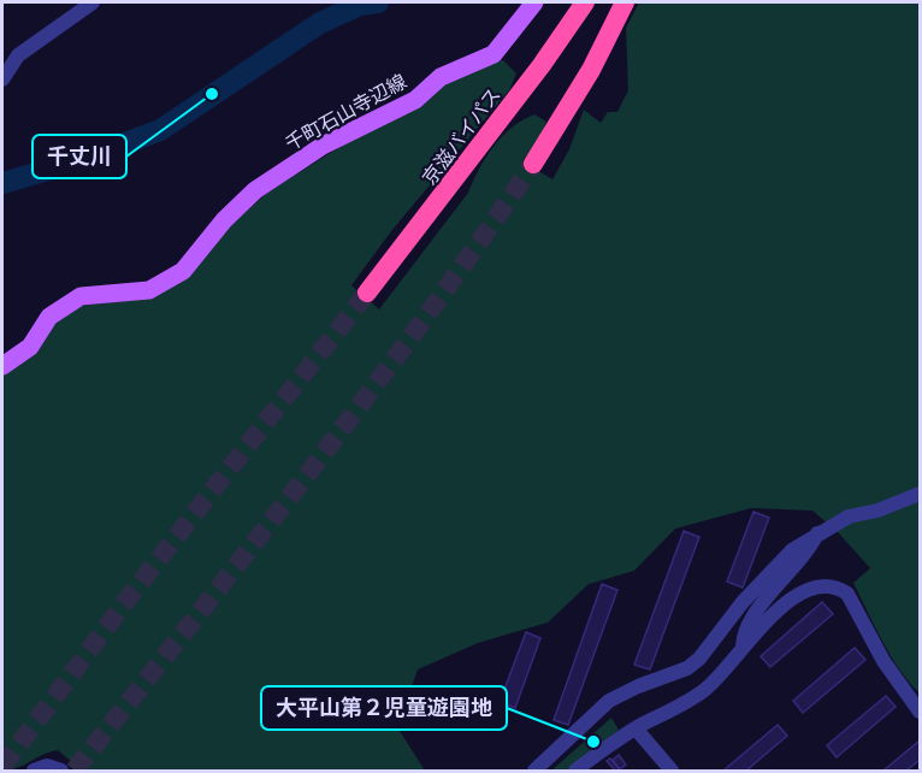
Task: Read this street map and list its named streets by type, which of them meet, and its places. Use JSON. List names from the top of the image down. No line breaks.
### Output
{"streets":{"highway":["京滋バイパス"],"main road":["千町石山寺辺線"]},"places":["千丈川","大平山第２児童遊園地"]}
